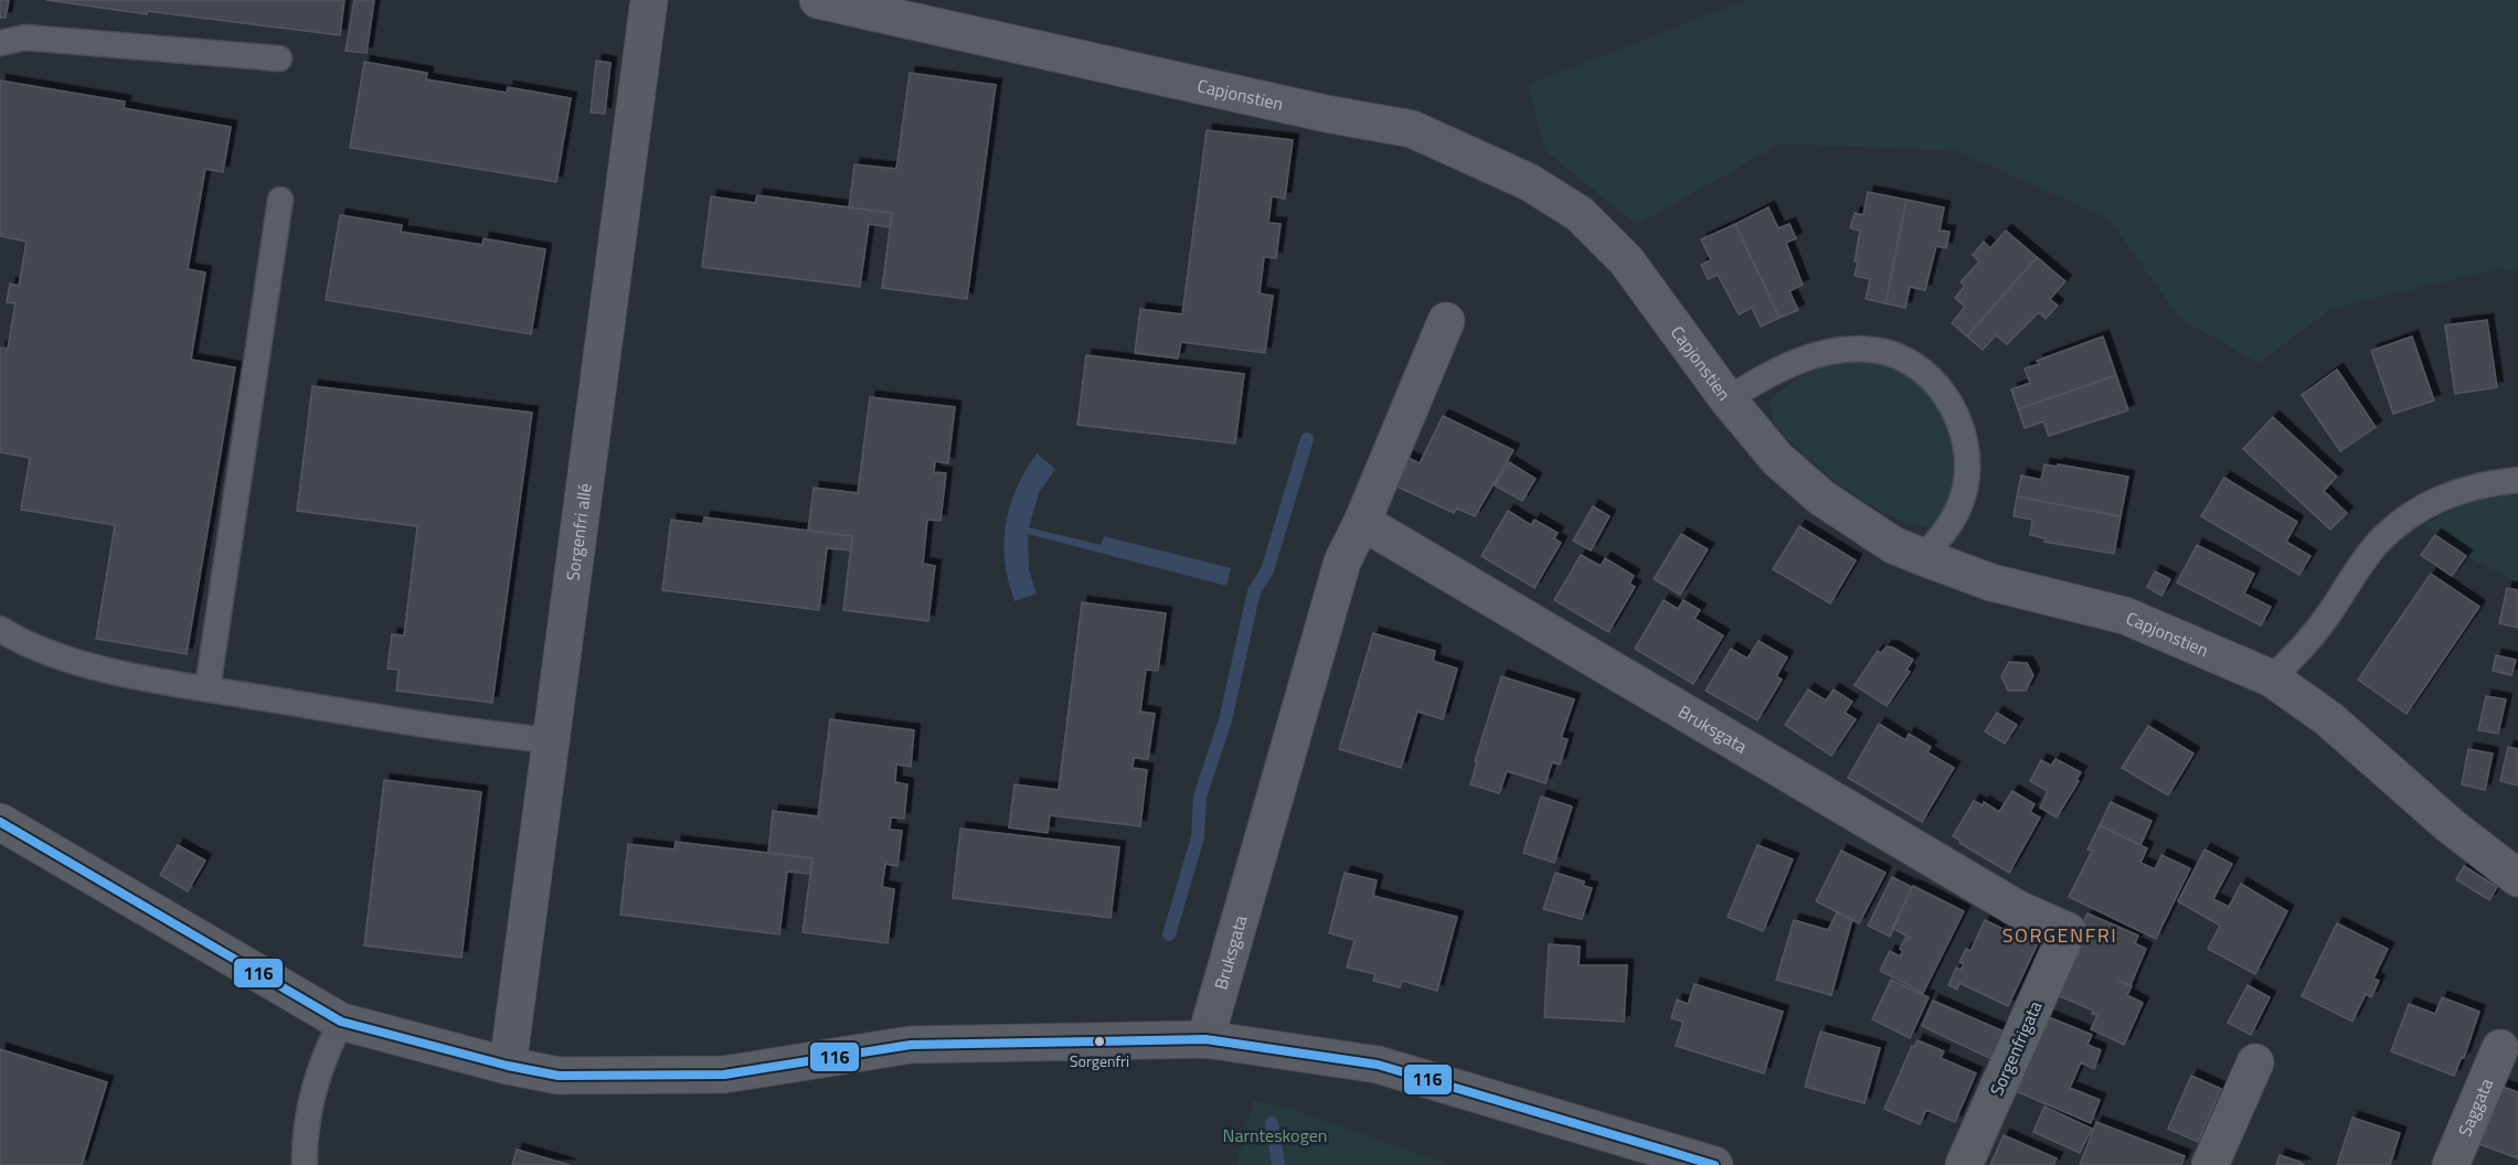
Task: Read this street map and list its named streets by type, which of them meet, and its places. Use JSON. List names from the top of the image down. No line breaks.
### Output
{"streets":{"main road":["Sorgenfri allé"],"street":["Capjonstien","Bruksgata","Sorgenfrigata","Saggata"]},"crossings":[["Bruksgata","Sorgenfrigata"]],"districts":["SORGENFRI"],"parks":["Narnteskogen"],"places":["Sorgenfri"],"lines":["transit line 116"]}
